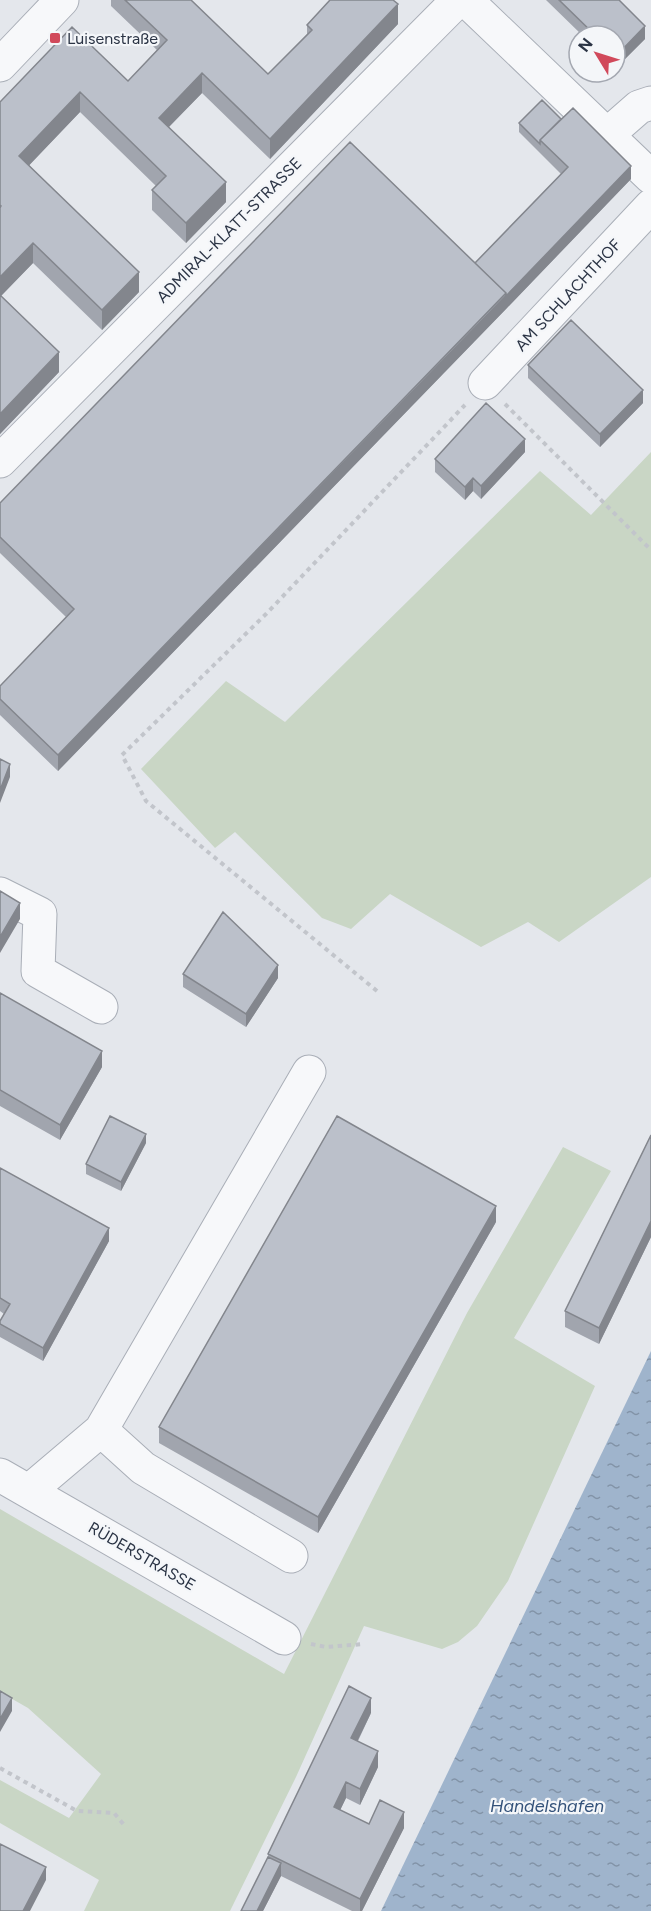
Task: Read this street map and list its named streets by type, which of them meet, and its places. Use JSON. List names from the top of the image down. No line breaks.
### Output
{"streets":{"street":["ADMIRAL-KLATT-STRASSE","AM SCHLACHTHOF","RÜDERSTRASSE"]},"water":["Handelshafen"],"places":{"transit":["Luisenstraße"]},"north":"top left"}
